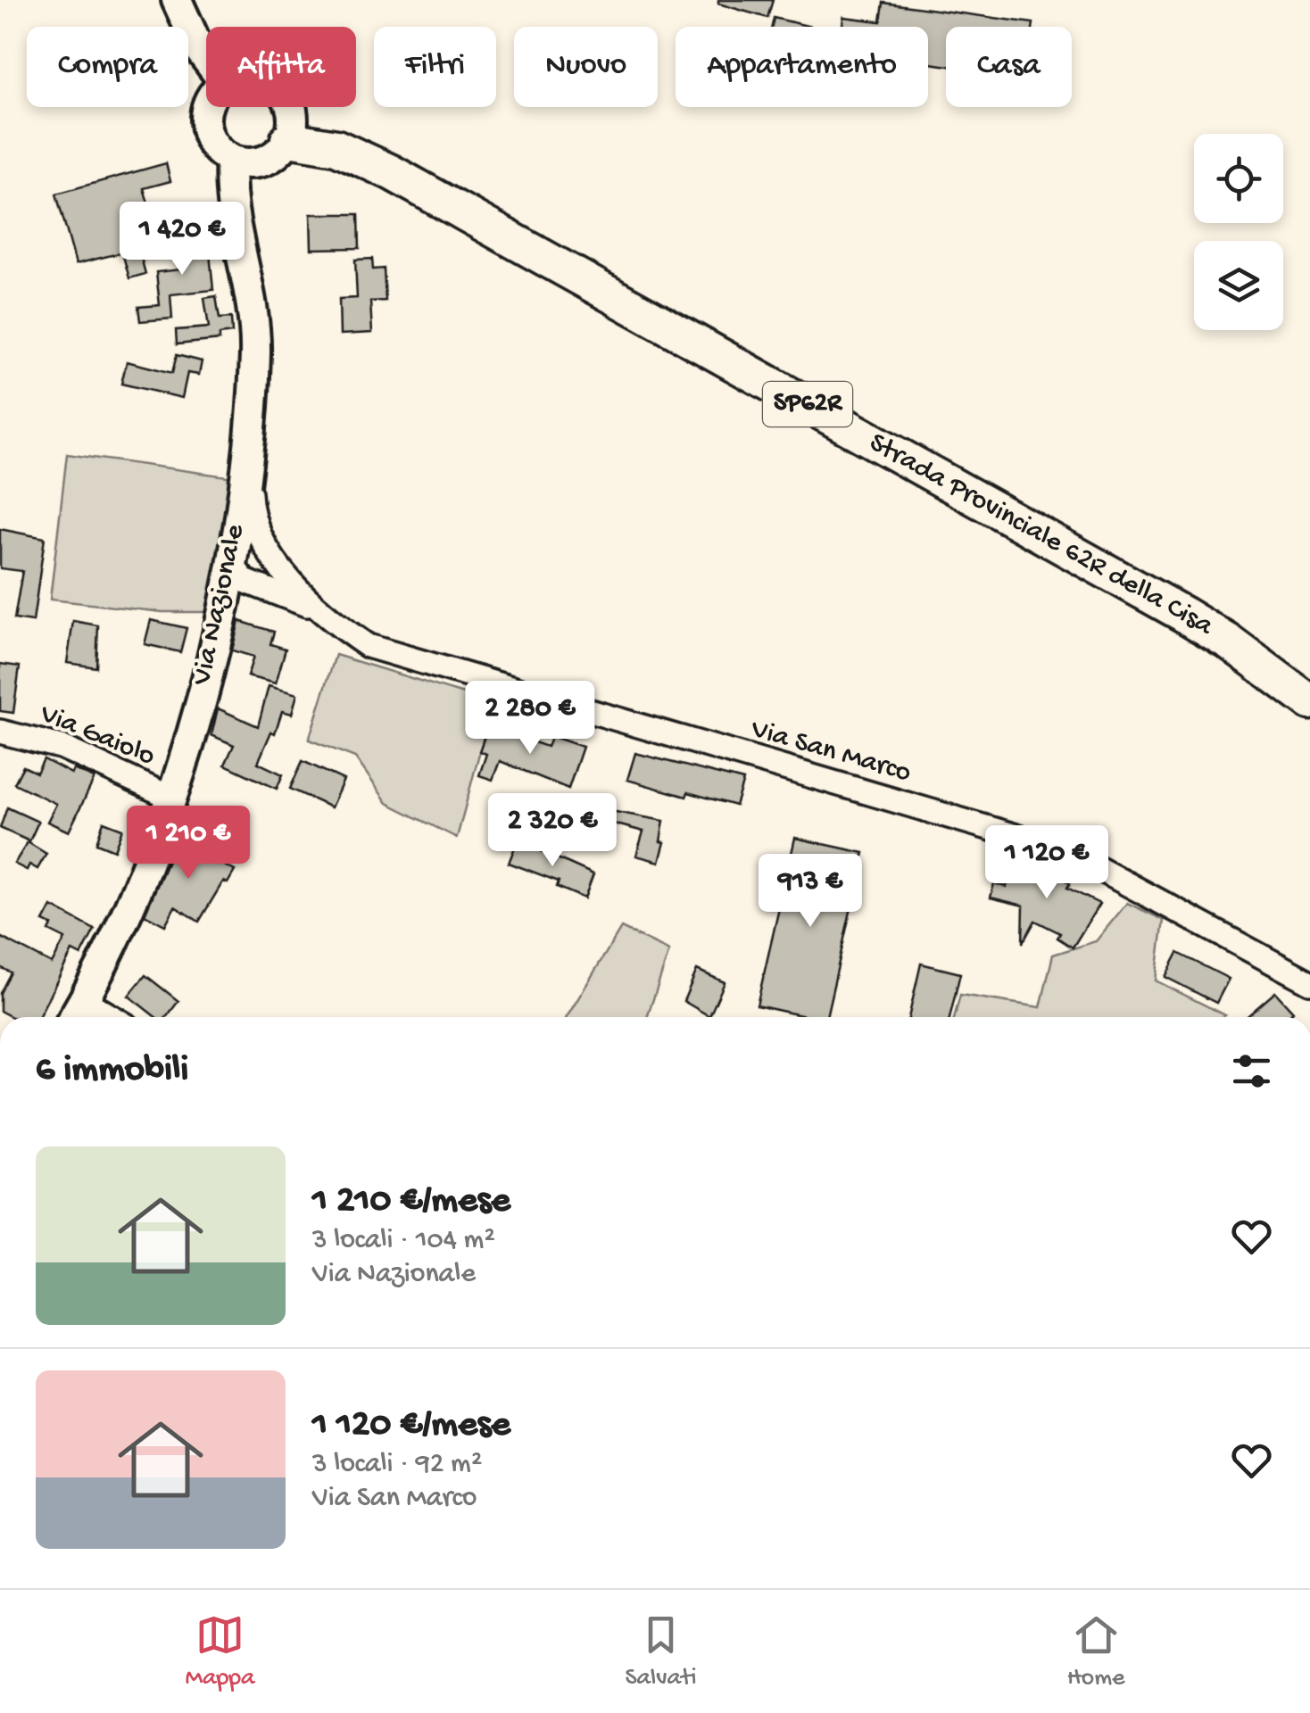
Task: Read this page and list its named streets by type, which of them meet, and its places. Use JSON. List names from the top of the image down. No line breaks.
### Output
{"streets":{"highway":["SP62R","Strada Provinciale 62R della Cisa"],"main road":["Via Nazionale"],"street":["Via Gaiolo","Via San Marco"]},"crossings":[["Via Nazionale","Via Gaiolo"],["Via Nazionale","Via San Marco"]],"page":{"chip":["Compra","Affitta","Filtri","Nuovo","Appartamento","Casa"],"price":["1 420 €","2 280 €","2 320 €","1 210 €","1 120 €","913 €"],"heading":"6 immobili","list":[{"name":"1 210 €/mese","note":"3 locali · 104 m² · Via Nazionale"},{"name":"1 120 €/mese","note":"3 locali · 92 m² · Via San Marco"}],"tabs":["Mappa","Salvati","Home"]}}
